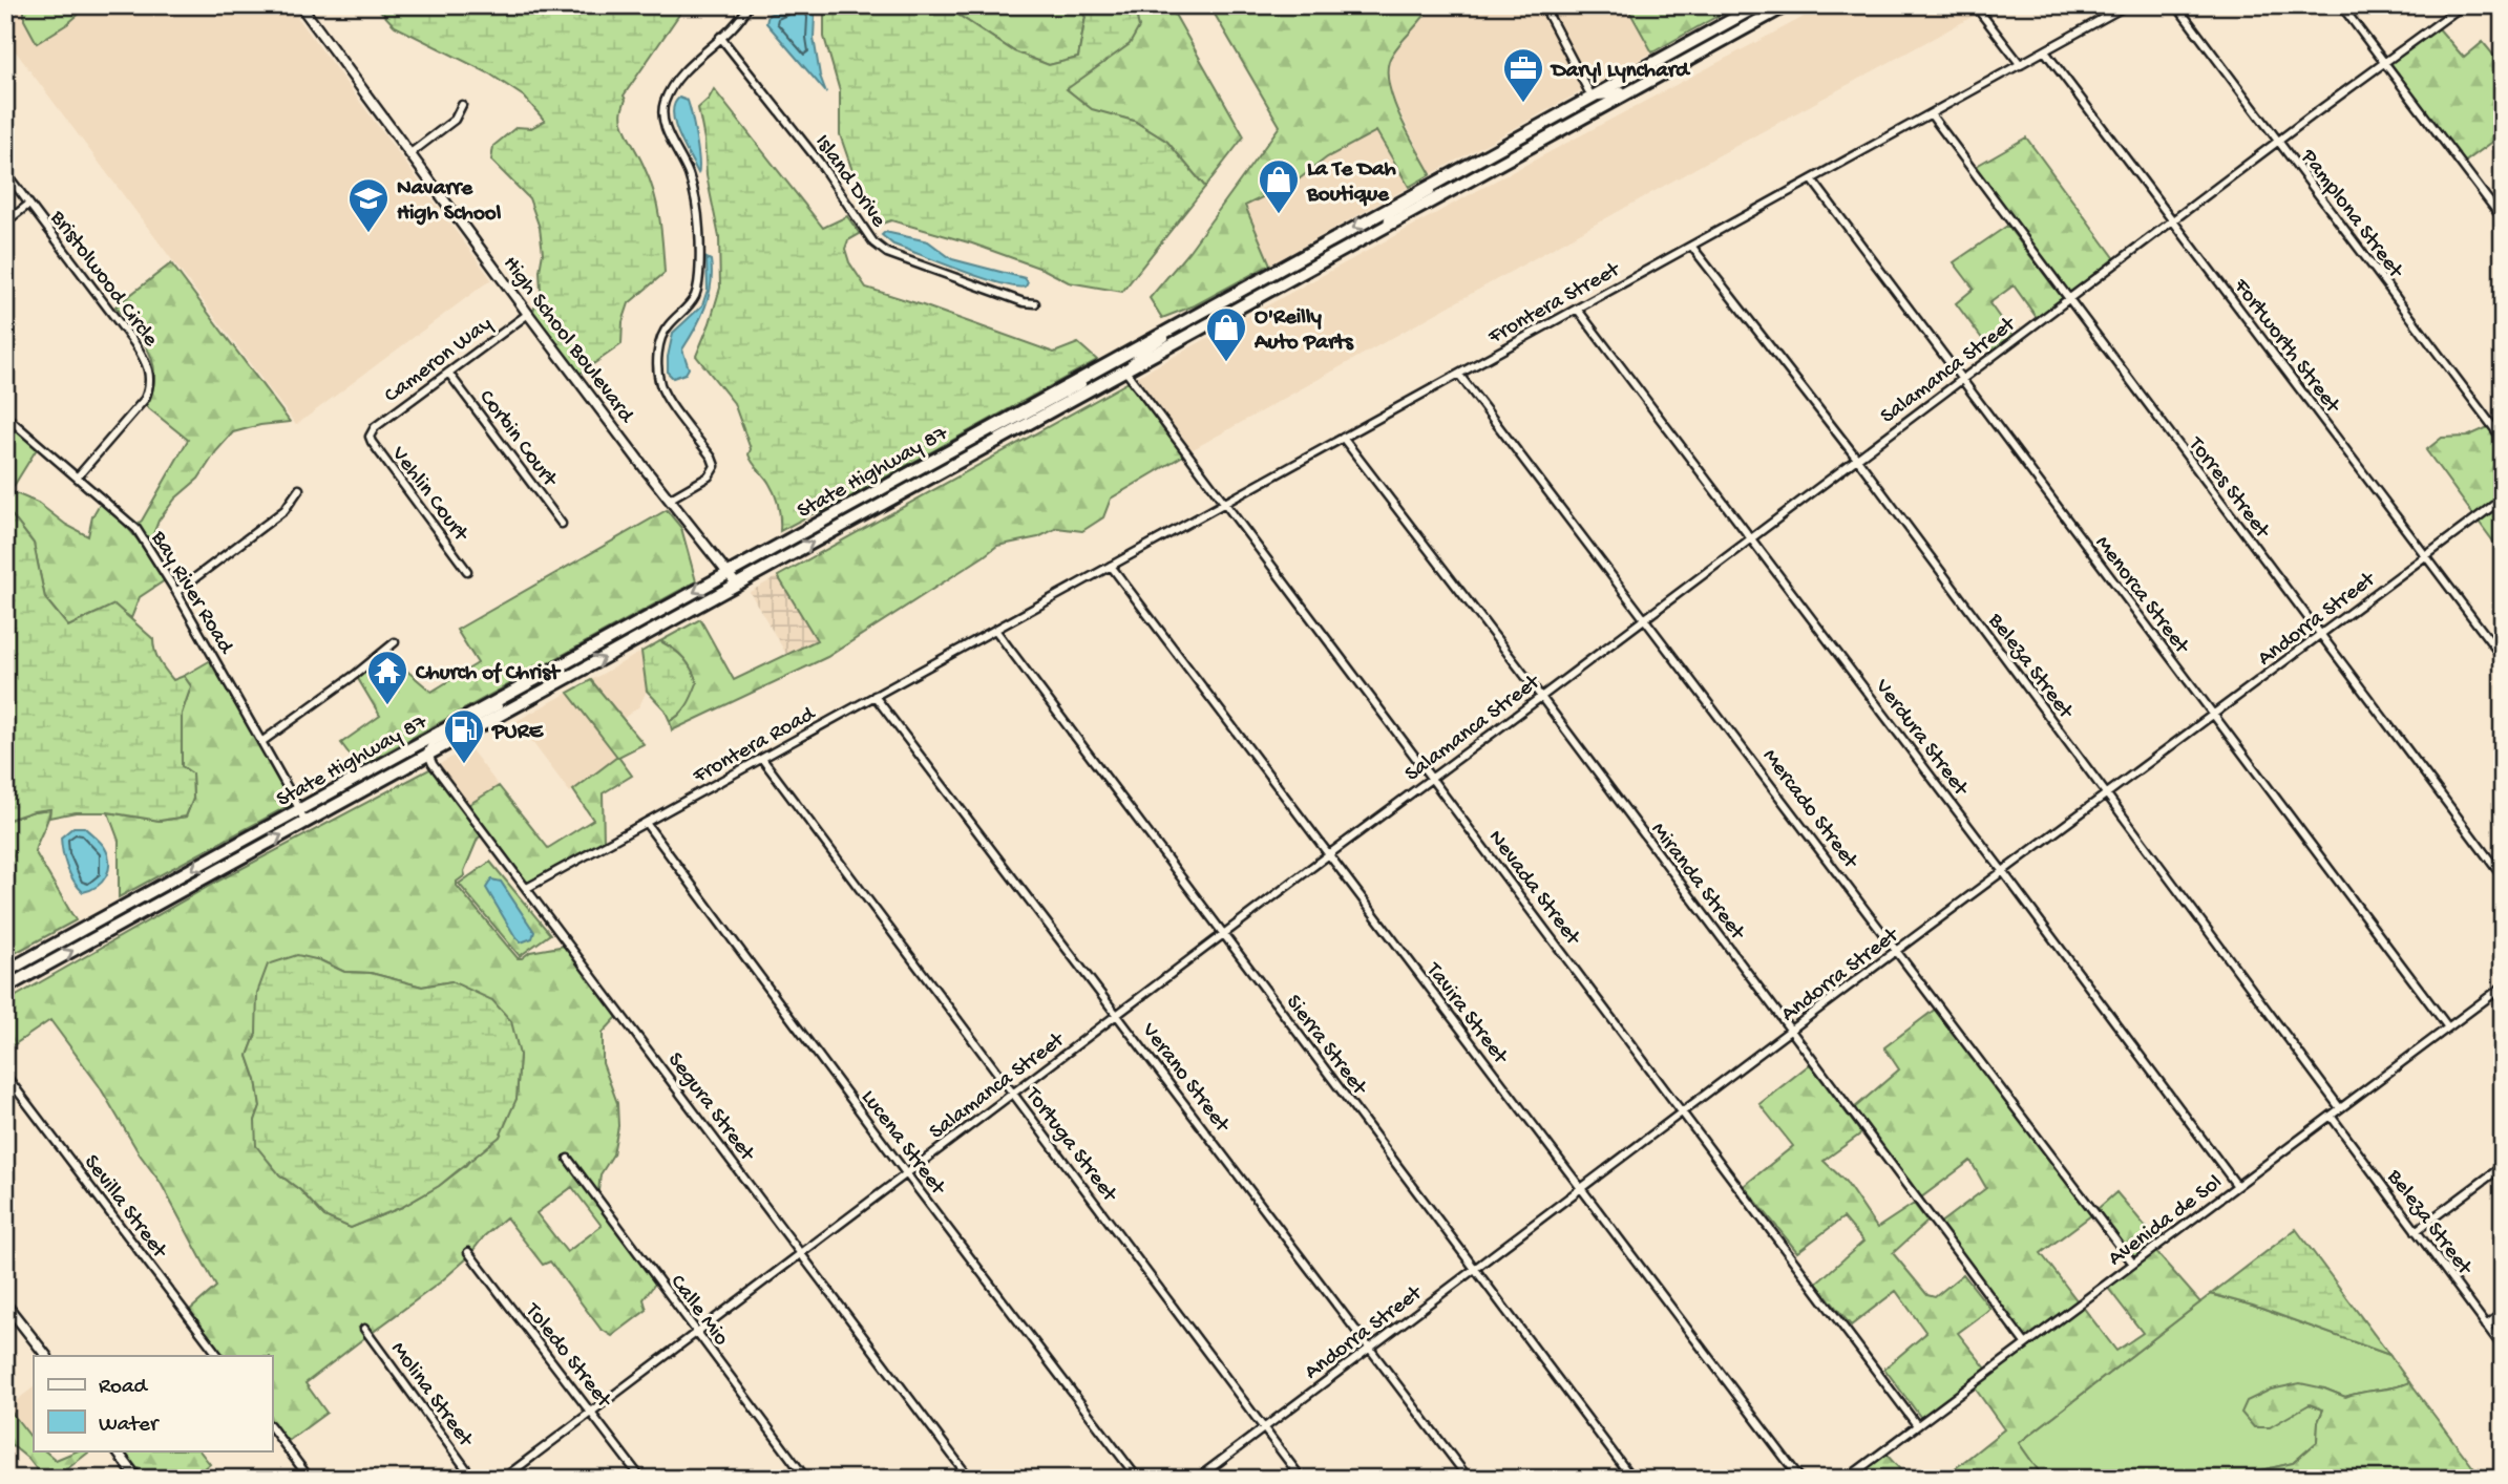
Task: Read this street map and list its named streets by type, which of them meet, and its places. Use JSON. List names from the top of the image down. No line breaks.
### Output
{"streets":{"highway":["State Highway 87"],"street":["Island Drive","Pamplona Street","Bristolwood Circle","Frontera Street","High School Boulevard","Fortworth Street","Cameron Way","Salamanca Street","Corbin Court","Torres Street","Vehlin Court","Bay River Road","Menorca Street","Andorra Street","Beleza Street","Verdura Street","Frontera Road","Mercado Street","Miranda Street","Nevada Street","Tavira Street","Sierra Street","Verano Street","Segura Street","Lucena Street","Tortuga Street","Sevilla Street","Avenida de Sol","Calle Mio","Toledo Street","Molina Street"]},"crossings":[["Pamplona Street","Salamanca Street"],["Bristolwood Circle","Bay River Road"],["Frontera Street","Fortworth Street"],["Frontera Street","Torres Street"],["Frontera Street","Menorca Street"],["Frontera Street","Beleza Street"],["Frontera Street","Verdura Street"],["Frontera Street","Frontera Road"],["Frontera Street","Mercado Street"],["Frontera Street","Miranda Street"],["Frontera Street","Nevada Street"],["Frontera Street","Tavira Street"],["Frontera Street","Sierra Street"],["High School Boulevard","Cameron Way"],["High School Boulevard","State Highway 87"],["Fortworth Street","Salamanca Street"],["Fortworth Street","Andorra Street"],["Cameron Way","Corbin Court"],["Cameron Way","Vehlin Court"],["Salamanca Street","Torres Street"],["Salamanca Street","Menorca Street"],["Salamanca Street","Beleza Street"],["Salamanca Street","Verdura Street"],["Salamanca Street","Mercado Street"],["Salamanca Street","Miranda Street"],["Salamanca Street","Nevada Street"],["Salamanca Street","Tavira Street"],["Salamanca Street","Sierra Street"],["Salamanca Street","Verano Street"],["Salamanca Street","Segura Street"],["Salamanca Street","Lucena Street"],["Salamanca Street","Tortuga Street"],["Salamanca Street","Calle Mio"],["Salamanca Street","Toledo Street"],["State Highway 87","Bay River Road"],["Torres Street","Andorra Street"],["Menorca Street","Andorra Street"],["Menorca Street","Avenida de Sol"],["Andorra Street","Beleza Street"],["Andorra Street","Verdura Street"],["Andorra Street","Mercado Street"],["Andorra Street","Miranda Street"],["Andorra Street","Nevada Street"],["Andorra Street","Tavira Street"],["Andorra Street","Sierra Street"],["Andorra Street","Verano Street"],["Andorra Street","Tortuga Street"],["Beleza Street","Avenida de Sol"],["Verdura Street","Avenida de Sol"],["Frontera Road","Sierra Street"],["Frontera Road","Verano Street"],["Frontera Road","Segura Street"],["Frontera Road","Lucena Street"],["Frontera Road","Tortuga Street"],["Mercado Street","Avenida de Sol"],["Miranda Street","Avenida de Sol"],["Nevada Street","Avenida de Sol"]],"places":{"office":["Daryl Lynchard"],"shop":["La Te Dah Boutique","O'Reilly Auto Parts"],"school or university":["Navarre High School"],"temple":["Church of Christ"],"fuel station":["PURE"]},"legend":["Road","Water"]}
